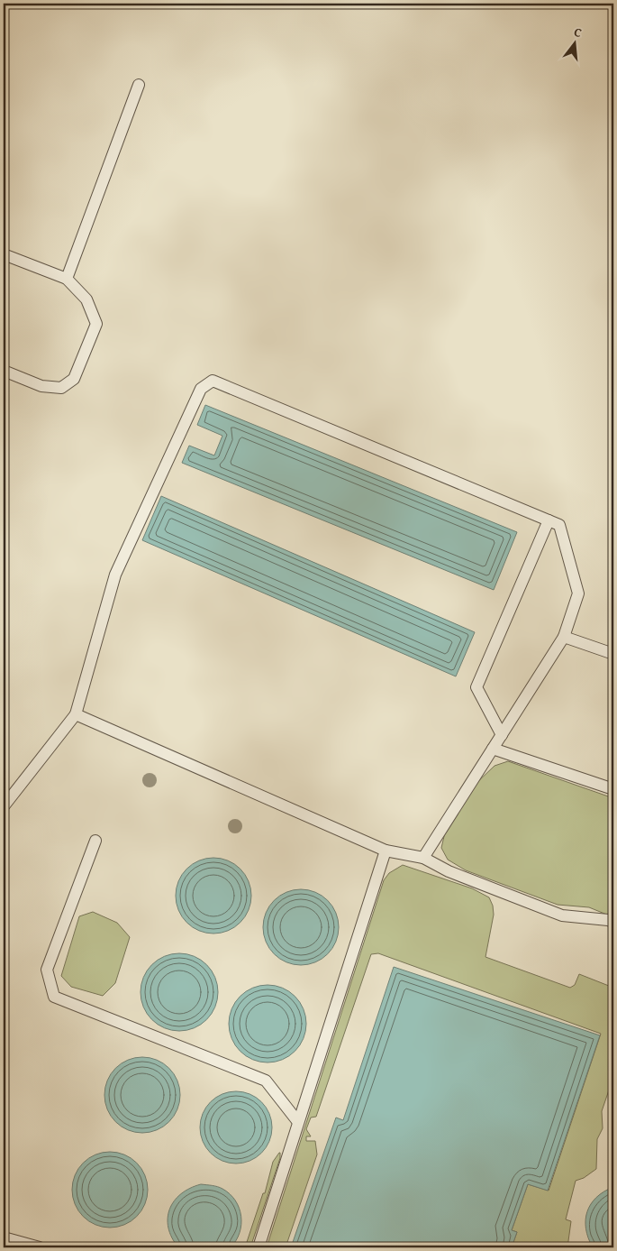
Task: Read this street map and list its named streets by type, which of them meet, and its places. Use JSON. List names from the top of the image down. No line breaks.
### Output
{"north":"top"}
